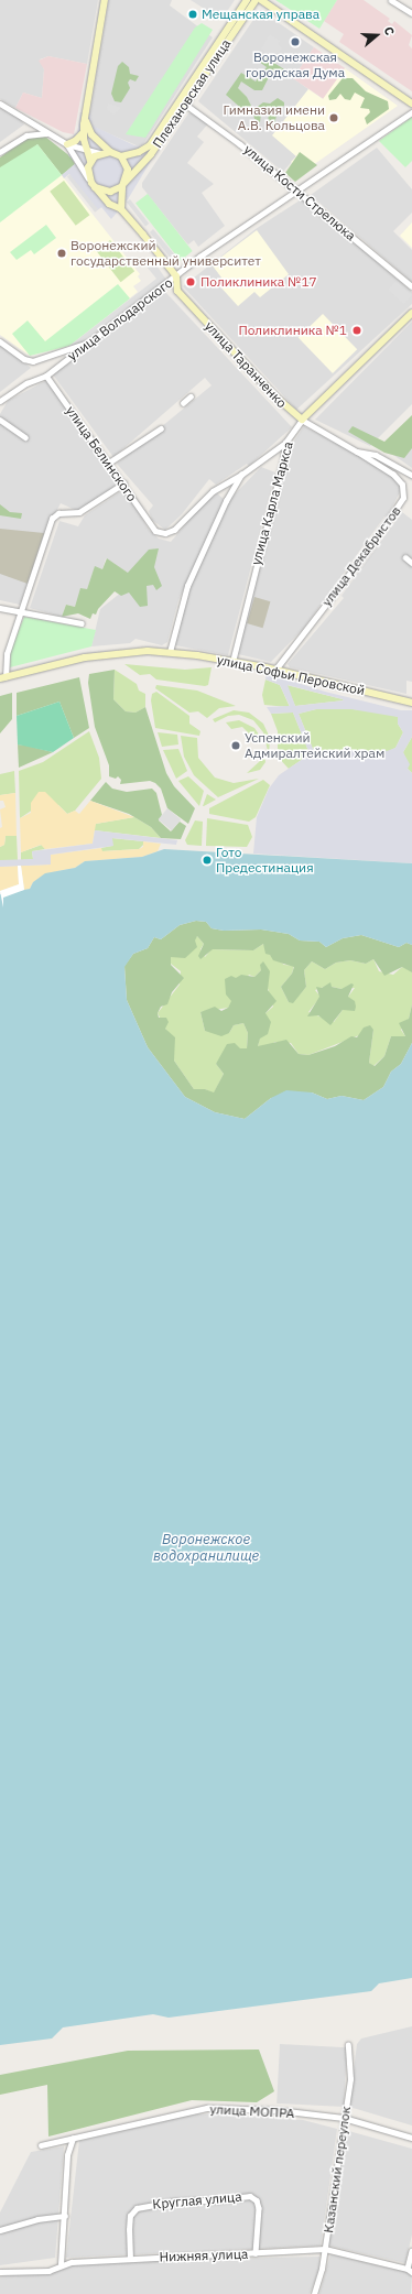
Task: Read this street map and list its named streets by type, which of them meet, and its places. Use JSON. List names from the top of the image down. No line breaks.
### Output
{"streets":{"street":["Плехановская улица","улица Кости Стрелюка","улица Володарского","улица Таранченко","улица Белинского","улица Карла Маркса","улица Декабристов","улица Софьи Перовской","улица МОПРА","Казанский переулок","Круглая улица","Нижняя улица"]},"crossings":[["Плехановская улица","улица Кости Стрелюка"],["Плехановская улица","улица Таранченко"],["улица Кости Стрелюка","улица Володарского"],["улица Володарского","улица Таранченко"],["улица Володарского","улица Белинского"],["улица Таранченко","улица Карла Маркса"],["улица Таранченко","улица Декабристов"],["улица Карла Маркса","улица Софьи Перовской"],["улица Декабристов","улица Софьи Перовской"],["улица МОПРА","Казанский переулок"],["Казанский переулок","Нижняя улица"],["Круглая улица","Нижняя улица"]],"water":["Воронежское водохранилище"],"places":["Мещанская управа","Воронежская городская Дума","Гимназия имени А.В. Кольцова","Воронежский государственный университет","Поликлиника №17","Поликлиника №1","Успенский Адмиралтейский храм","Гото Предестинация"],"north":"right"}
